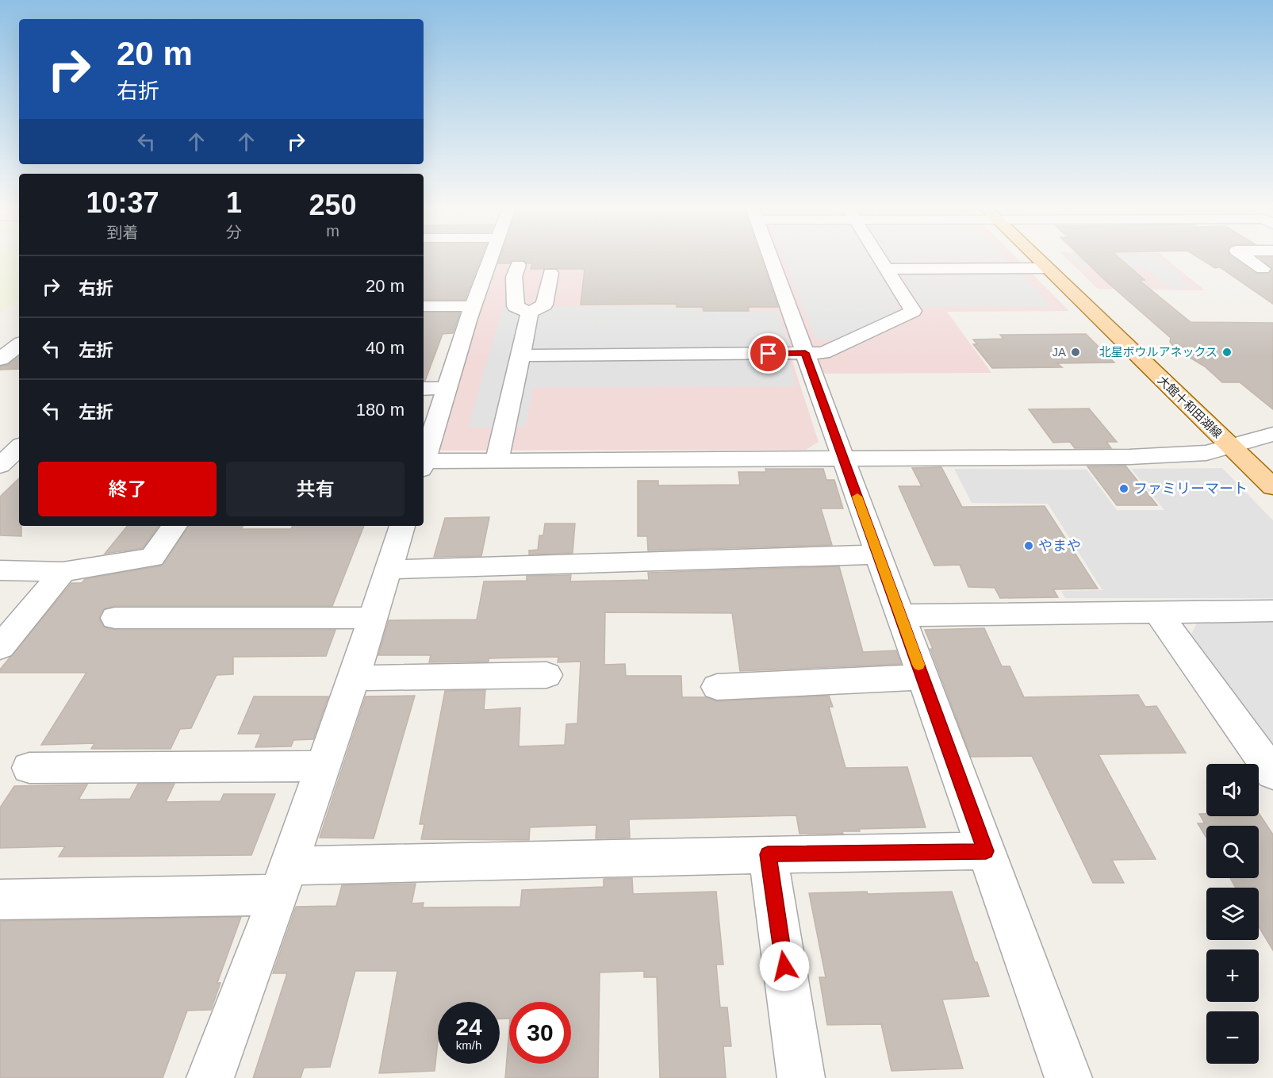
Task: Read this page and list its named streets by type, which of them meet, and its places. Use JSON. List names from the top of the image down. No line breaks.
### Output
{"streets":{"main road":["大館十和田湖線"]},"places":["JA","北星ボウルアネックス","ファミリーマート","やまや"],"page":{"turn":["20 m","右折"],"eta":["10:37","到着","1","分","250","m"],"list":[{"name":"右折","value":"20 m"},{"name":"左折","value":"40 m"},{"name":"左折","value":"180 m"}],"buttons":["終了","共有"],"map_buttons":["+","−"],"speed":"24 km/h","limit":"30"}}
